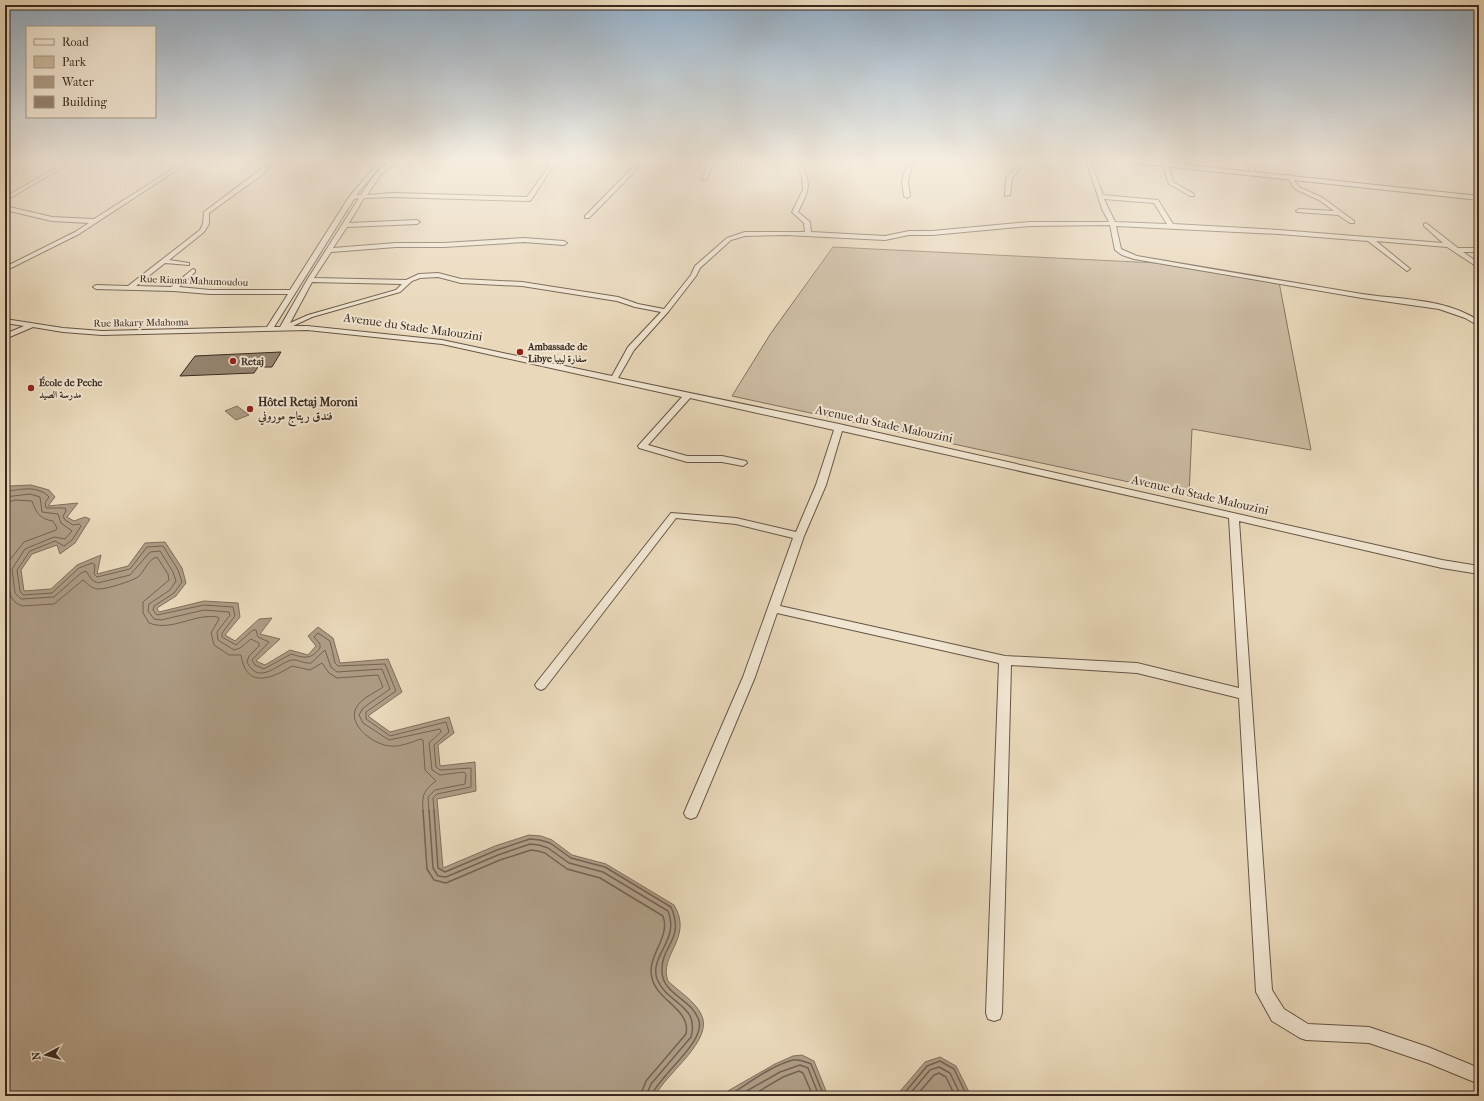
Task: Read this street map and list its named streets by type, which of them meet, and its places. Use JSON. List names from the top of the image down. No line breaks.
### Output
{"streets":{"street":["Rue Riama Mahamoudou","Rue Bakary Mdahoma","Avenue du Stade Malouzini"]},"crossings":[["Rue Bakary Mdahoma","Avenue du Stade Malouzini"]],"places":["Ambassade de Libye سفارة ليبيا","Retaj","École de Peche مدرسة الصيد","Hôtel Retaj Moroni فندق ريتاج موروني"],"legend":["Road","Park","Water","Building"],"north":"left"}
